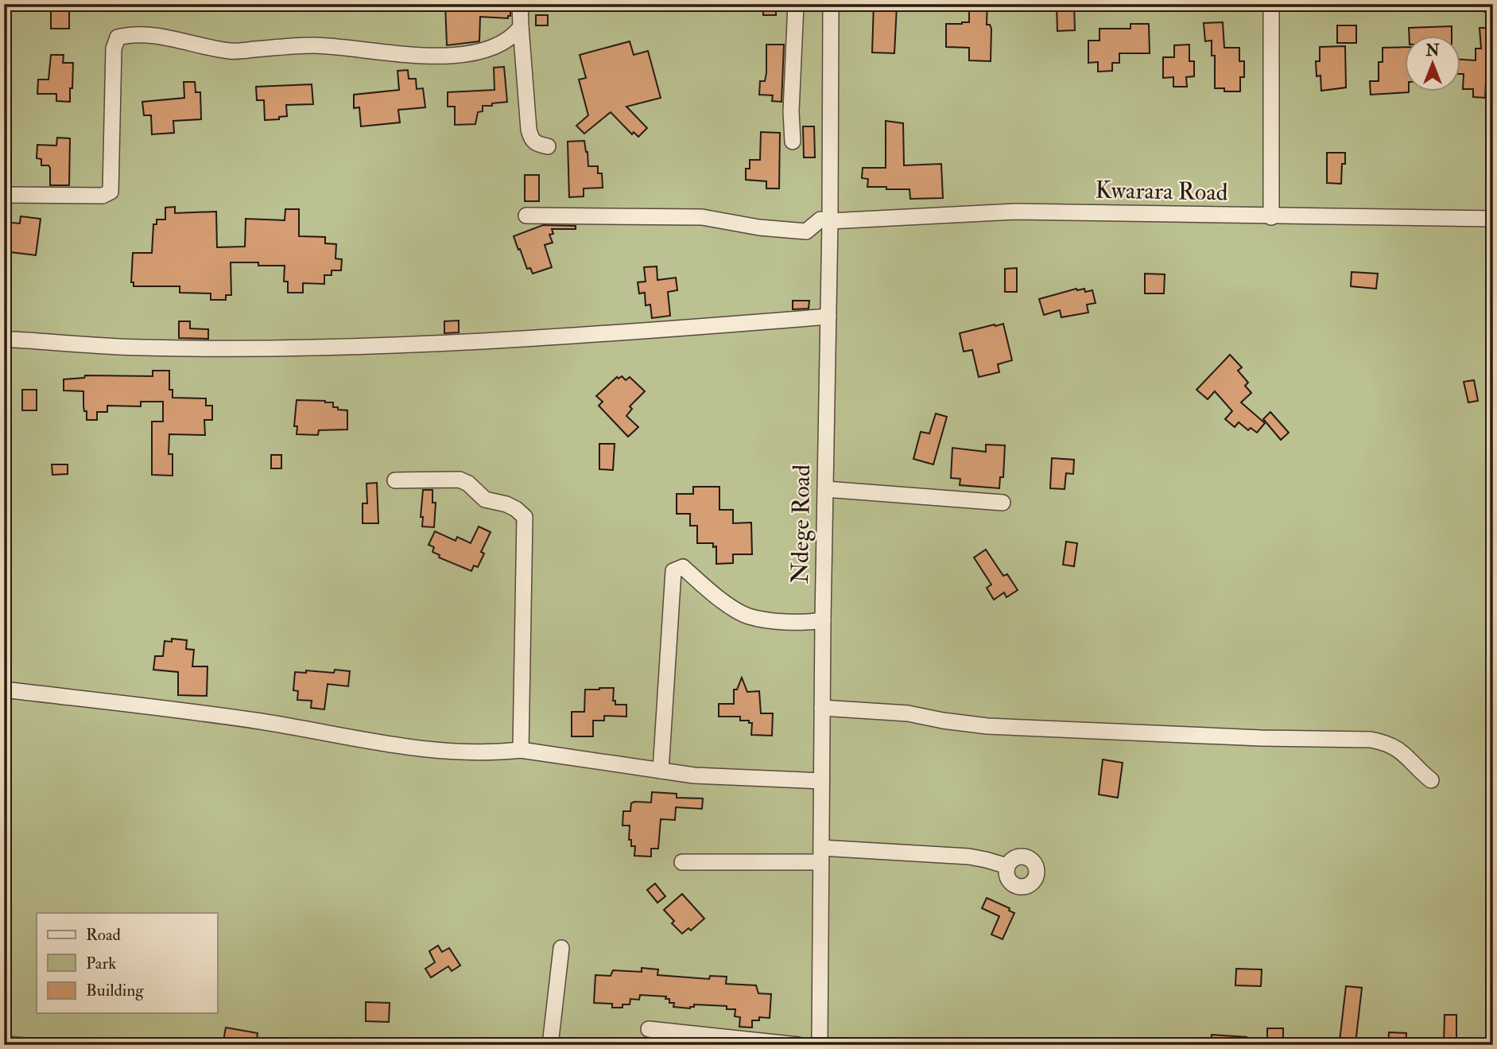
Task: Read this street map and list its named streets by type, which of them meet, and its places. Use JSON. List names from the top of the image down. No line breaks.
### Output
{"streets":{"street":["Kwarara Road","Ndege Road"]},"crossings":[["Kwarara Road","Ndege Road"]],"legend":["Road","Park","Building"],"north":"top"}
